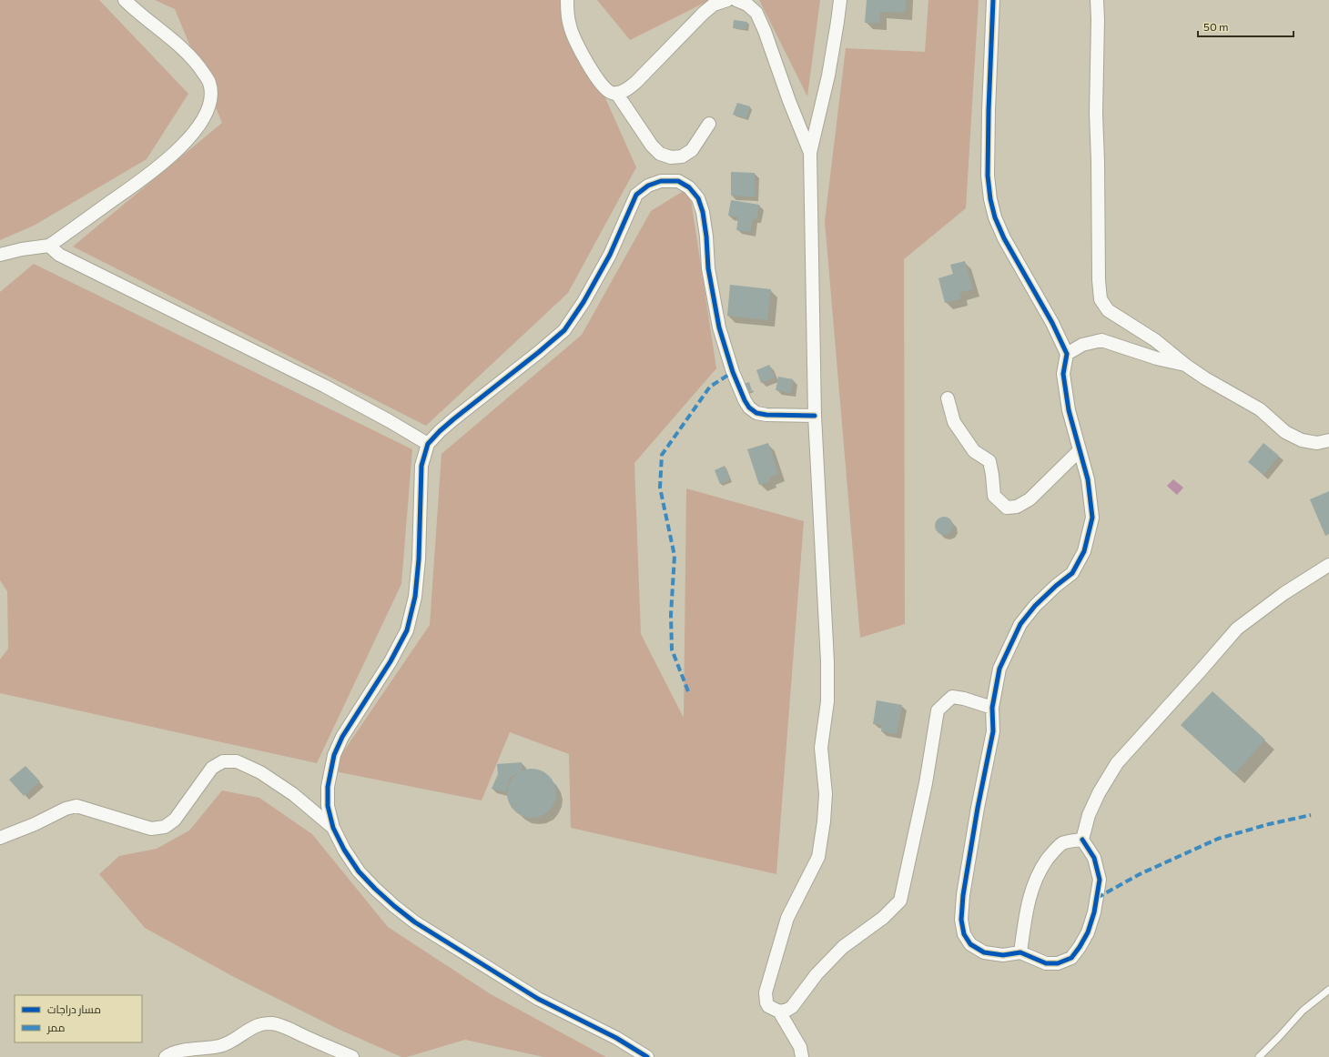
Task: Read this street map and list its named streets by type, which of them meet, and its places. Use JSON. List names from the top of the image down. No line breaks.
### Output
{"legend":["مسار دراجات","ممر"],"scale_bar":"50 m"}
